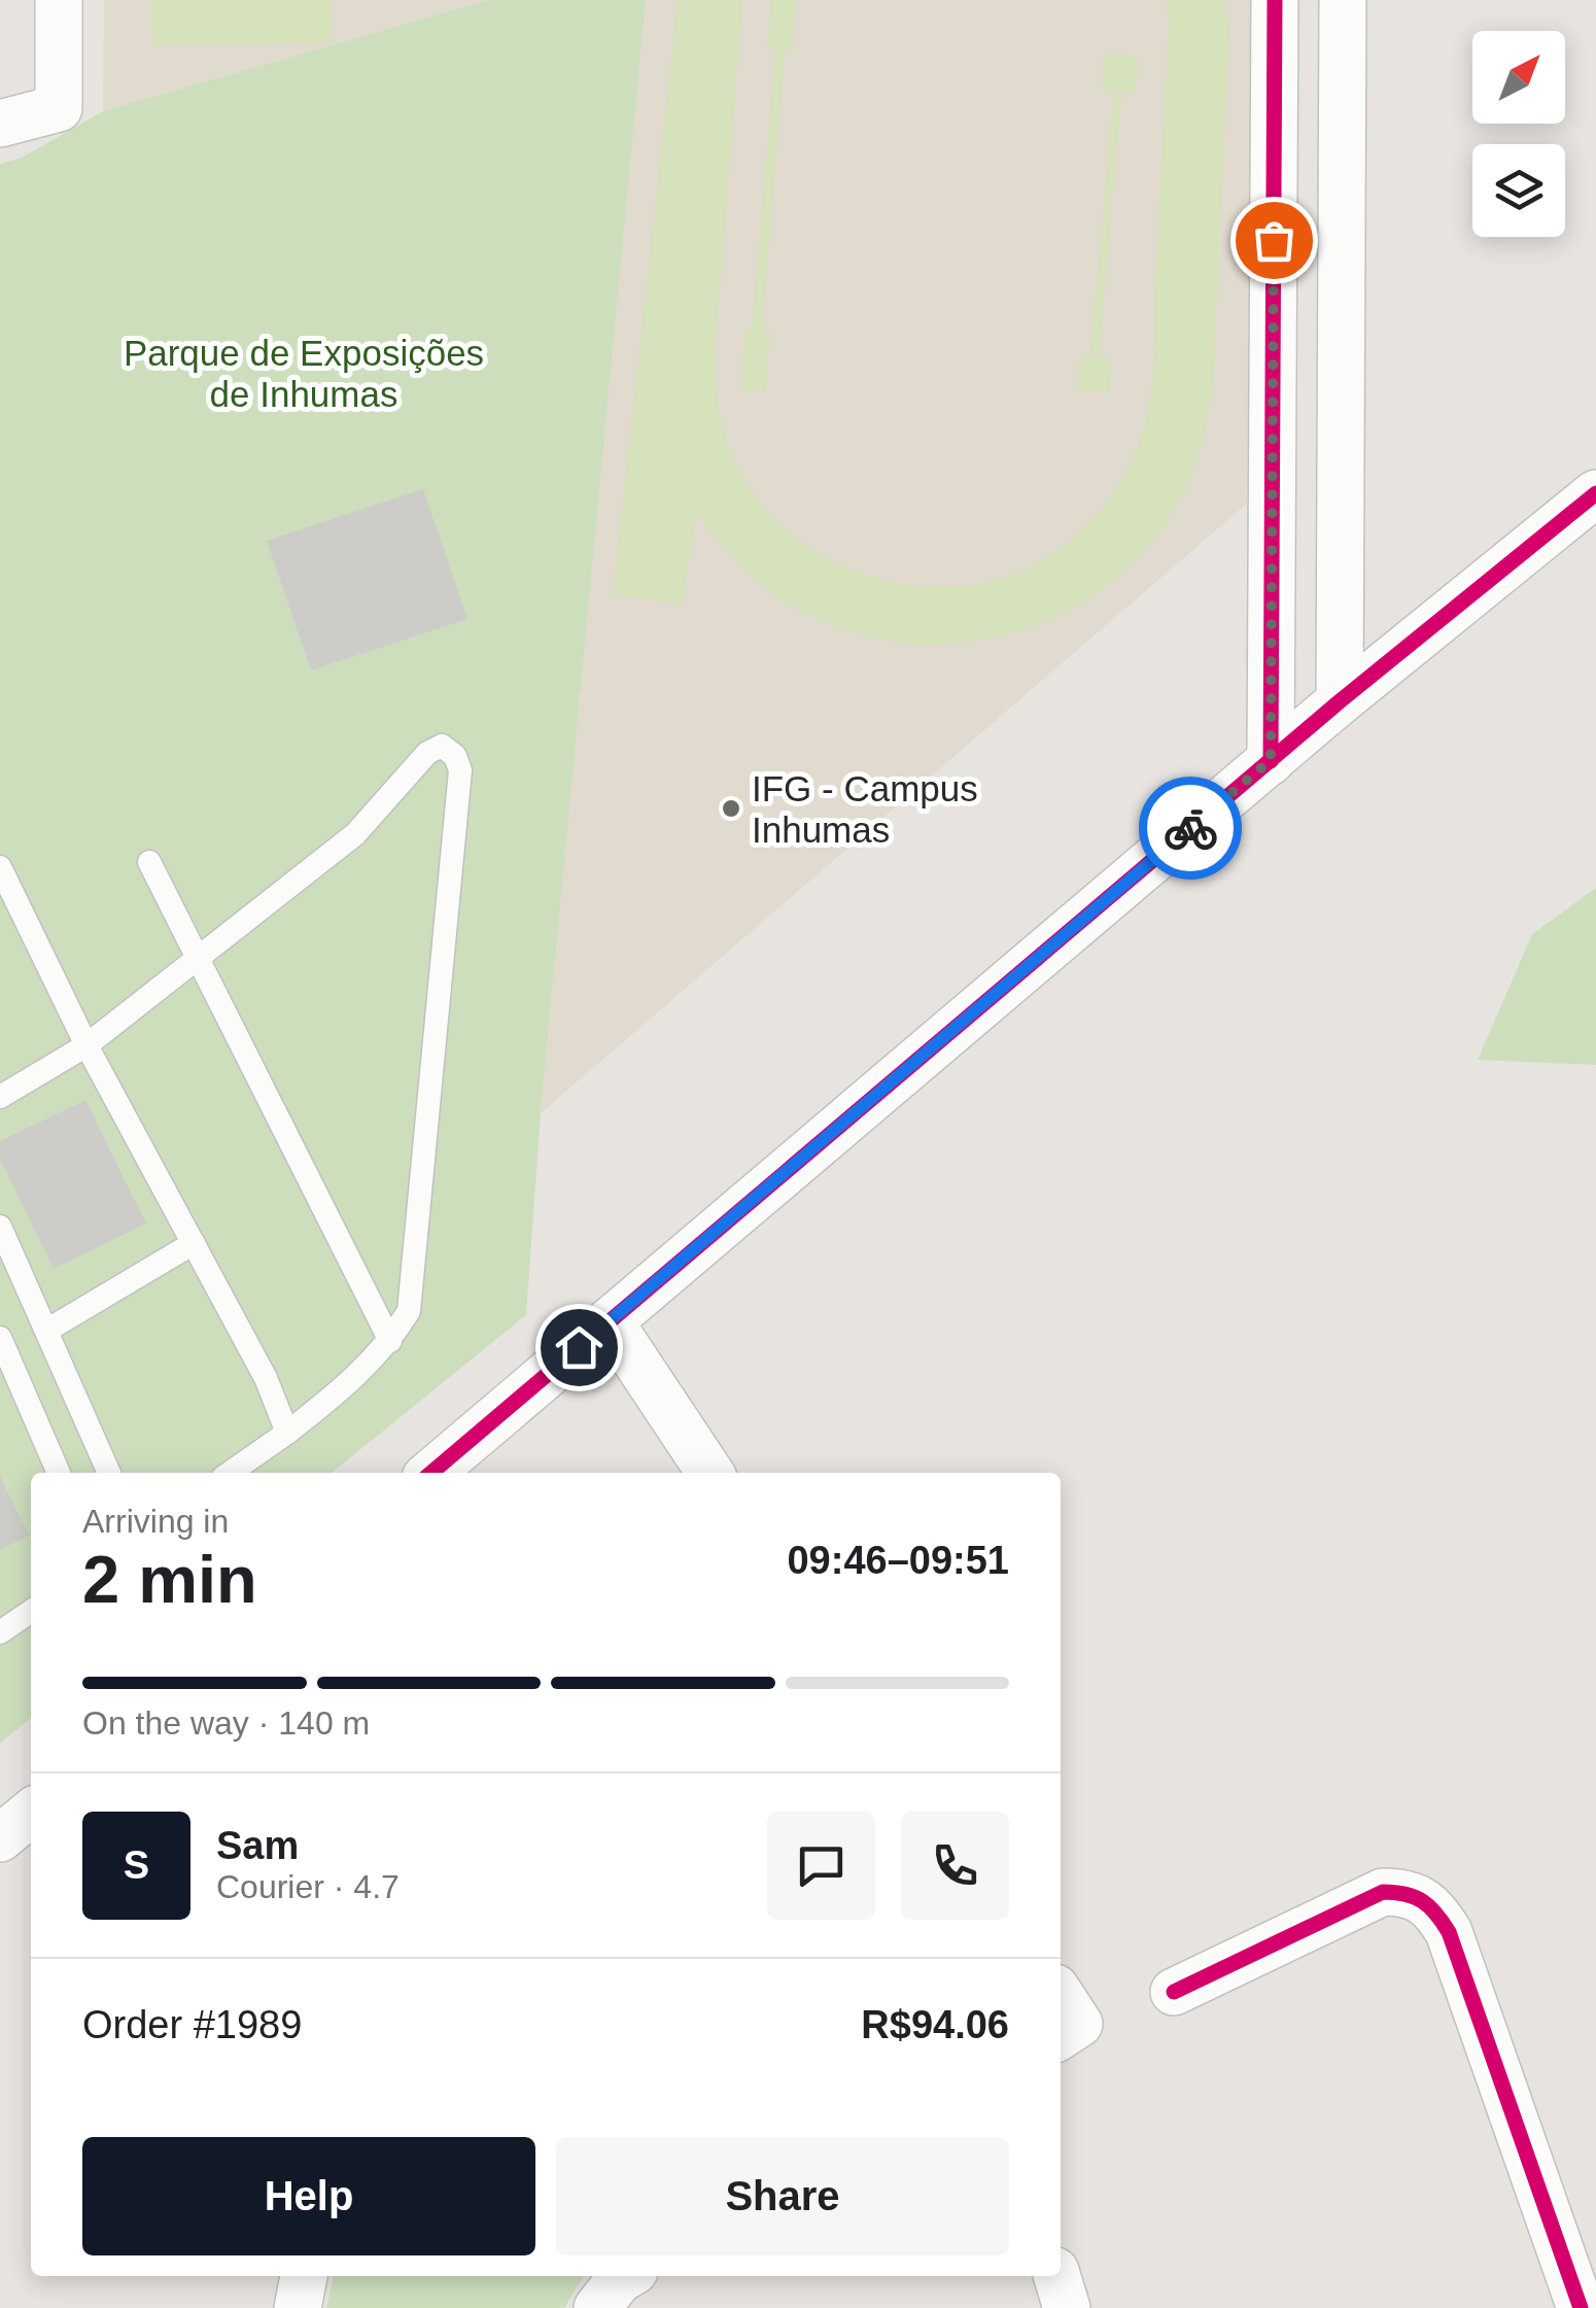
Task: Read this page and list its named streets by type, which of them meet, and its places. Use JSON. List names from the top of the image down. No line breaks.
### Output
{"parks":["Parque de Exposições de Inhumas"],"places":["IFG - Campus Inhumas"],"north":"top right","page":{"heading":["2 min","Arriving in","09:46–09:51"],"panel":["Sam","Courier · 4.7","Order #1989","R$94.06"],"bar":"On the way · 140 m","round":"S","buttons":["Help","Share"]}}
